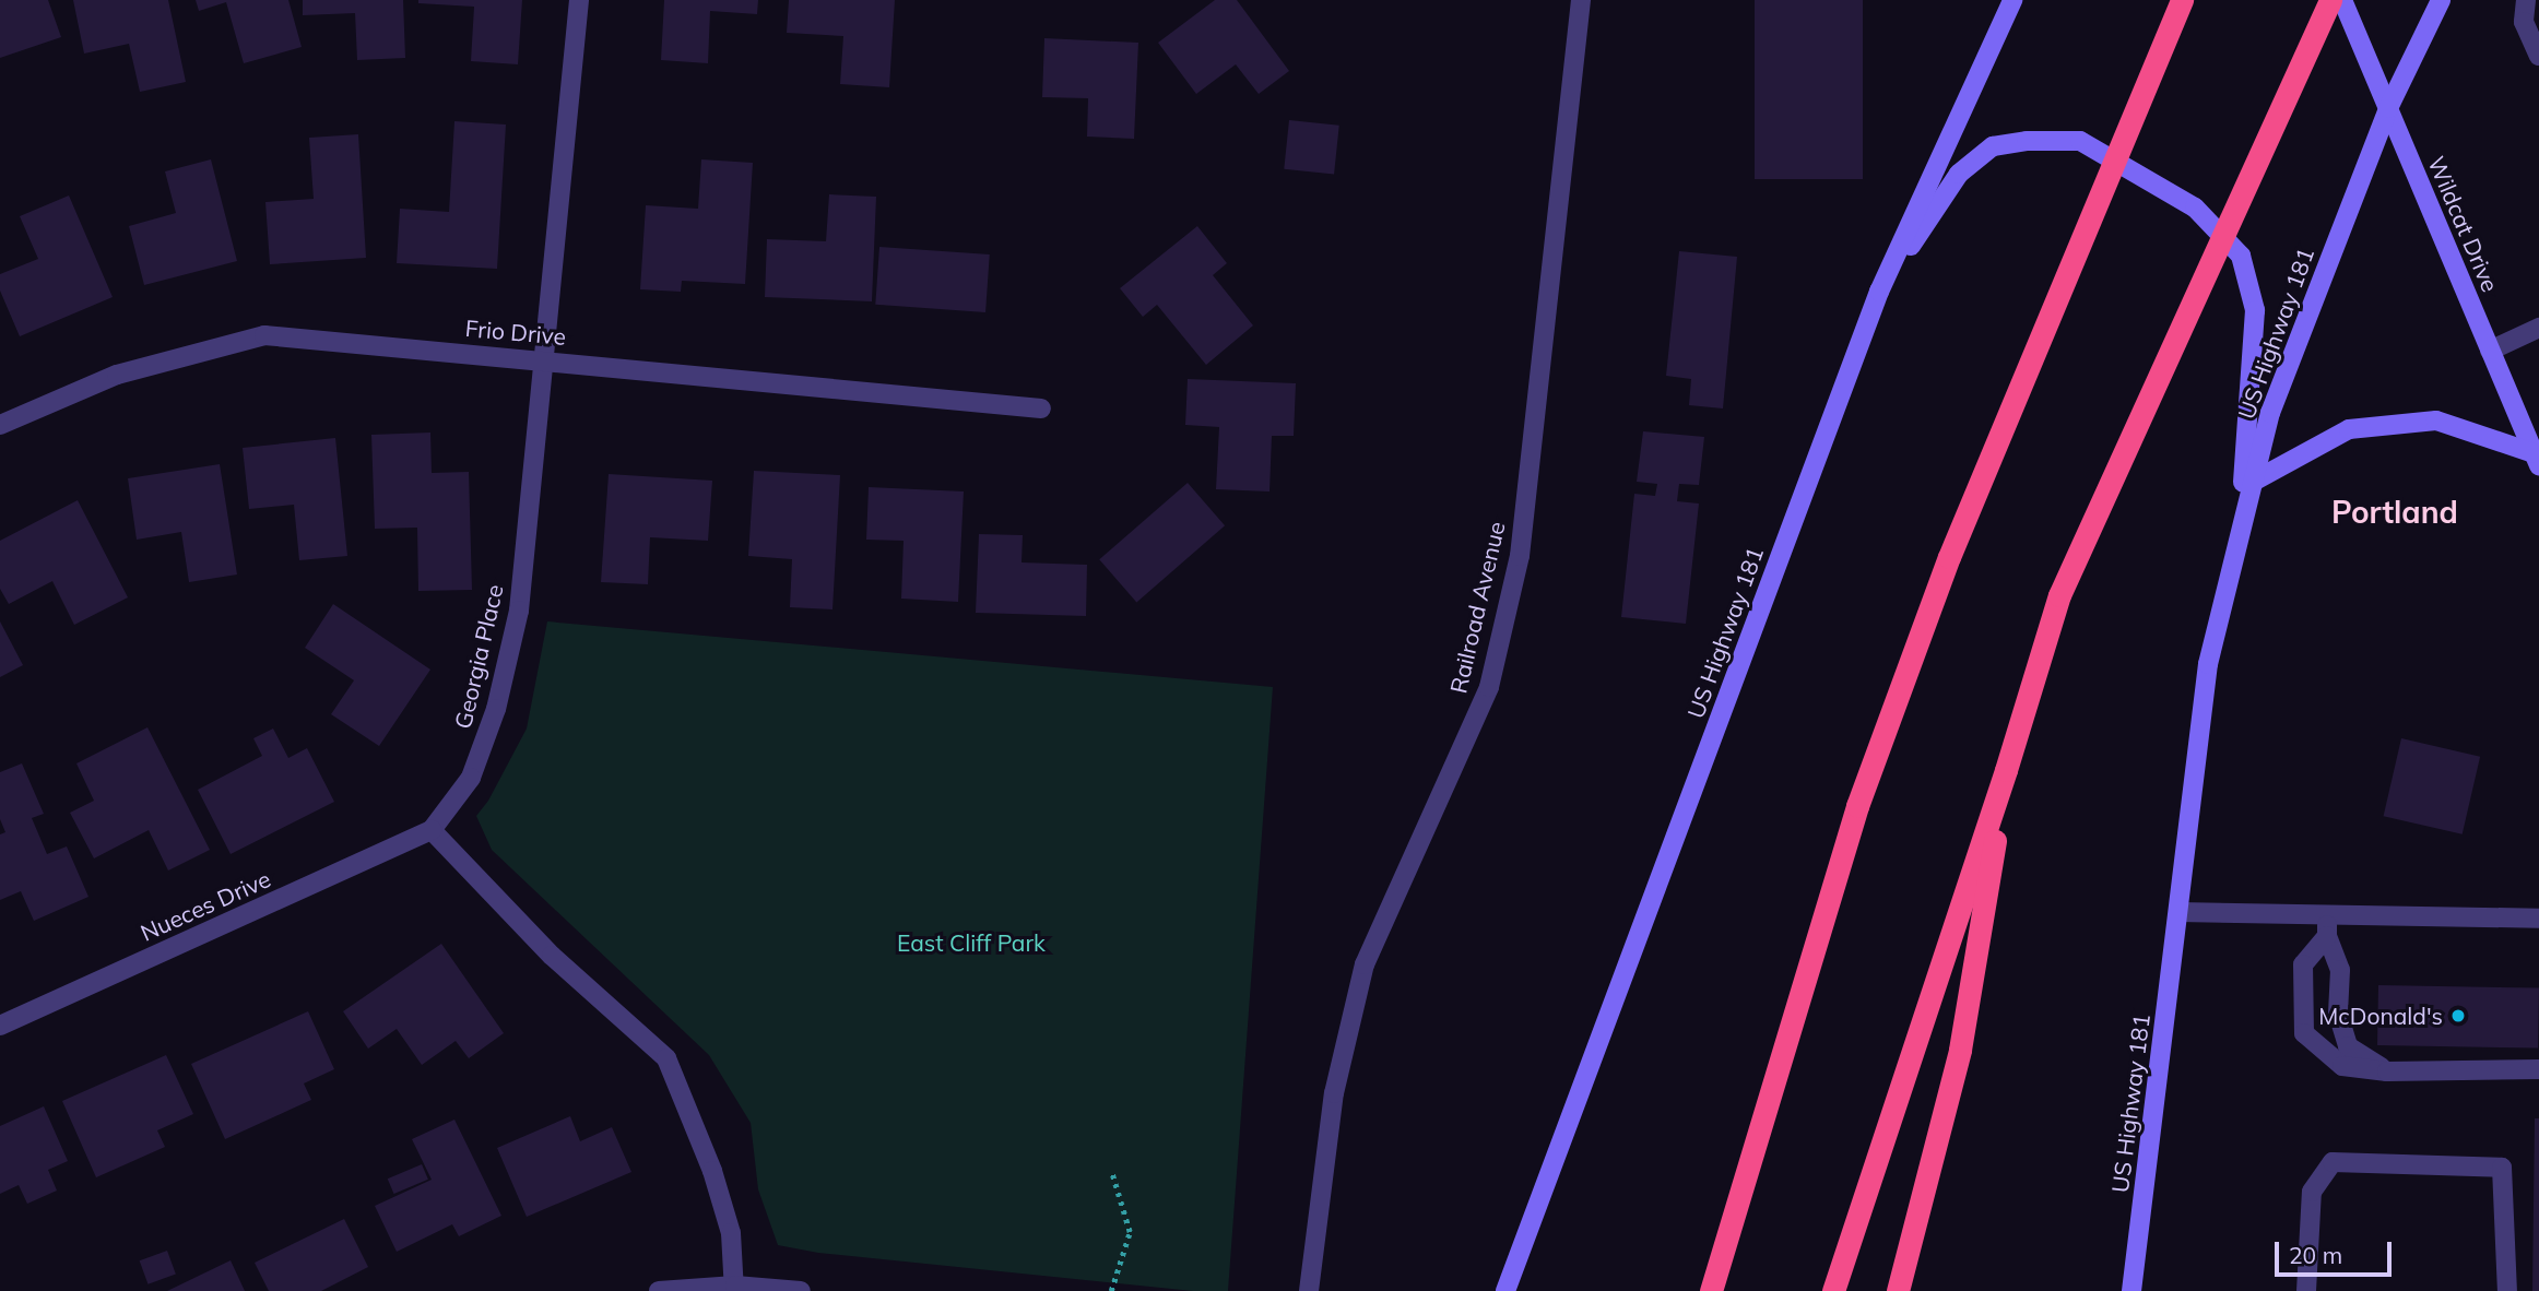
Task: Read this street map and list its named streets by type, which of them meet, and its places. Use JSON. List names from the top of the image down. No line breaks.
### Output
{"streets":{"main road":["Wildcat Drive","US Highway 181"],"street":["Frio Drive","Railroad Avenue","Georgia Place","Nueces Drive"]},"crossings":[["Wildcat Drive","US Highway 181"],["Frio Drive","Georgia Place"],["Georgia Place","Nueces Drive"]],"districts":["Portland"],"parks":["East Cliff Park"],"places":["McDonald's"],"scale_bar":"20 m"}
